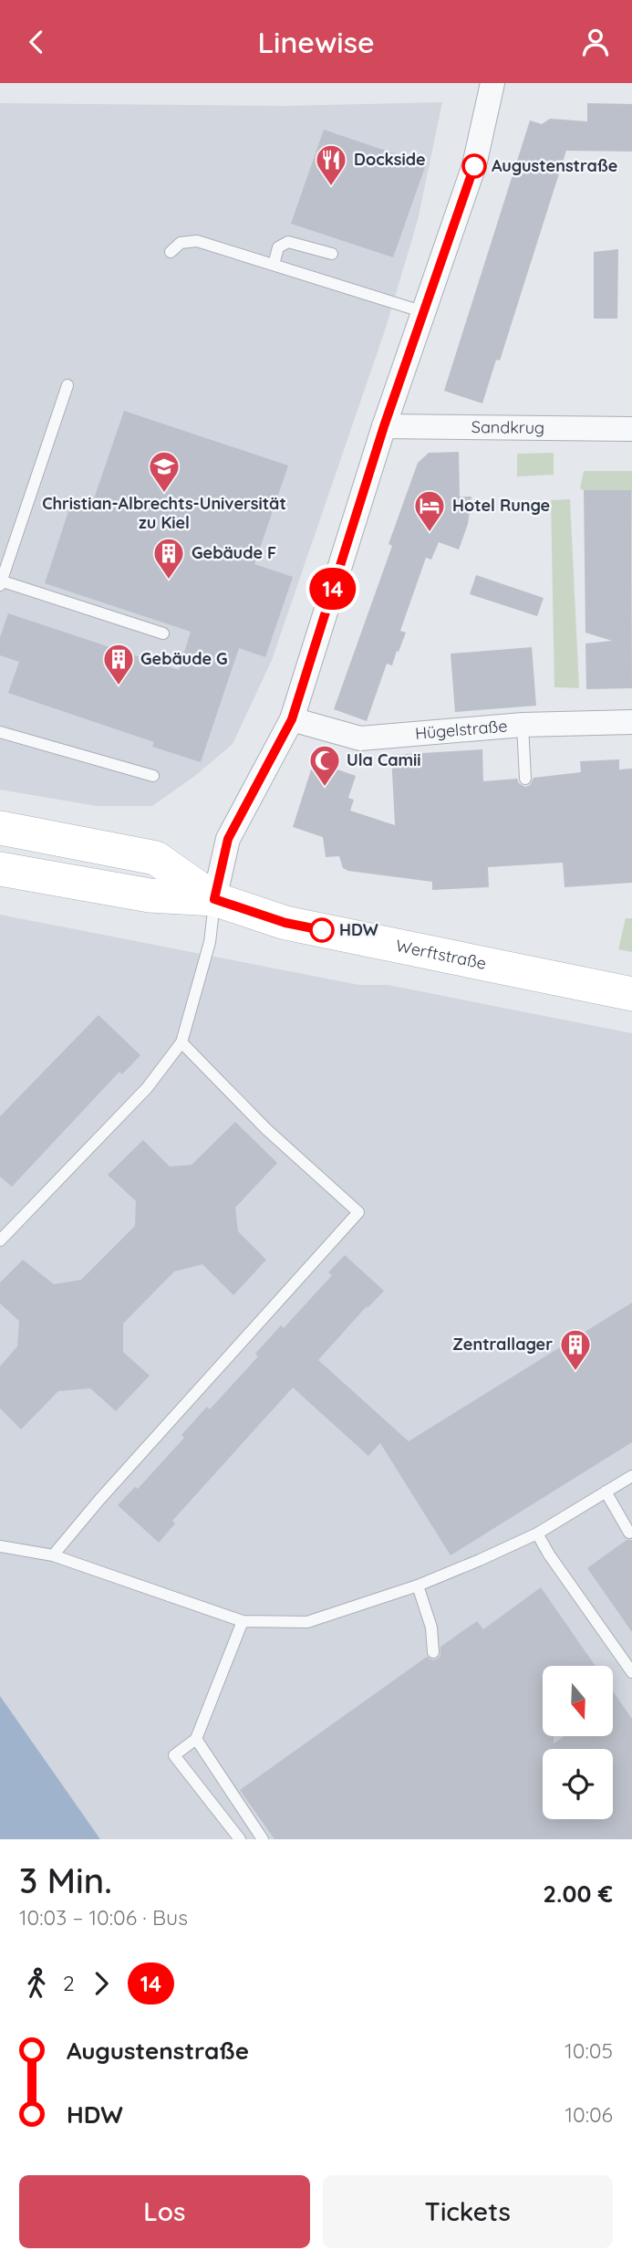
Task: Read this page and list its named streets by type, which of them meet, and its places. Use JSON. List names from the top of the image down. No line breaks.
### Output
{"streets":{"main road":["Werftstraße"],"street":["Sandkrug","Hügelstraße"]},"places":{"other":["Augustenstraße","HDW"],"restaurant":["Dockside"],"school or university":["Christian-Albrechts-Universität zu Kiel"],"hotel":["Hotel Runge"],"building":["Gebäude F","Gebäude G","Zentrallager"],"mosque":["Ula Camii"]},"lines":["bus line 14"],"north":"bottom","page":{"header":"Linewise","on_map":"14","heading":["3 Min.","10:03 – 10:06 · Bus","2.00 €"],"legs":["2","14"],"list":[{"name":"Augustenstraße","value":"10:05"},{"name":"HDW","value":"10:06"}],"buttons":["Los","Tickets"]}}
